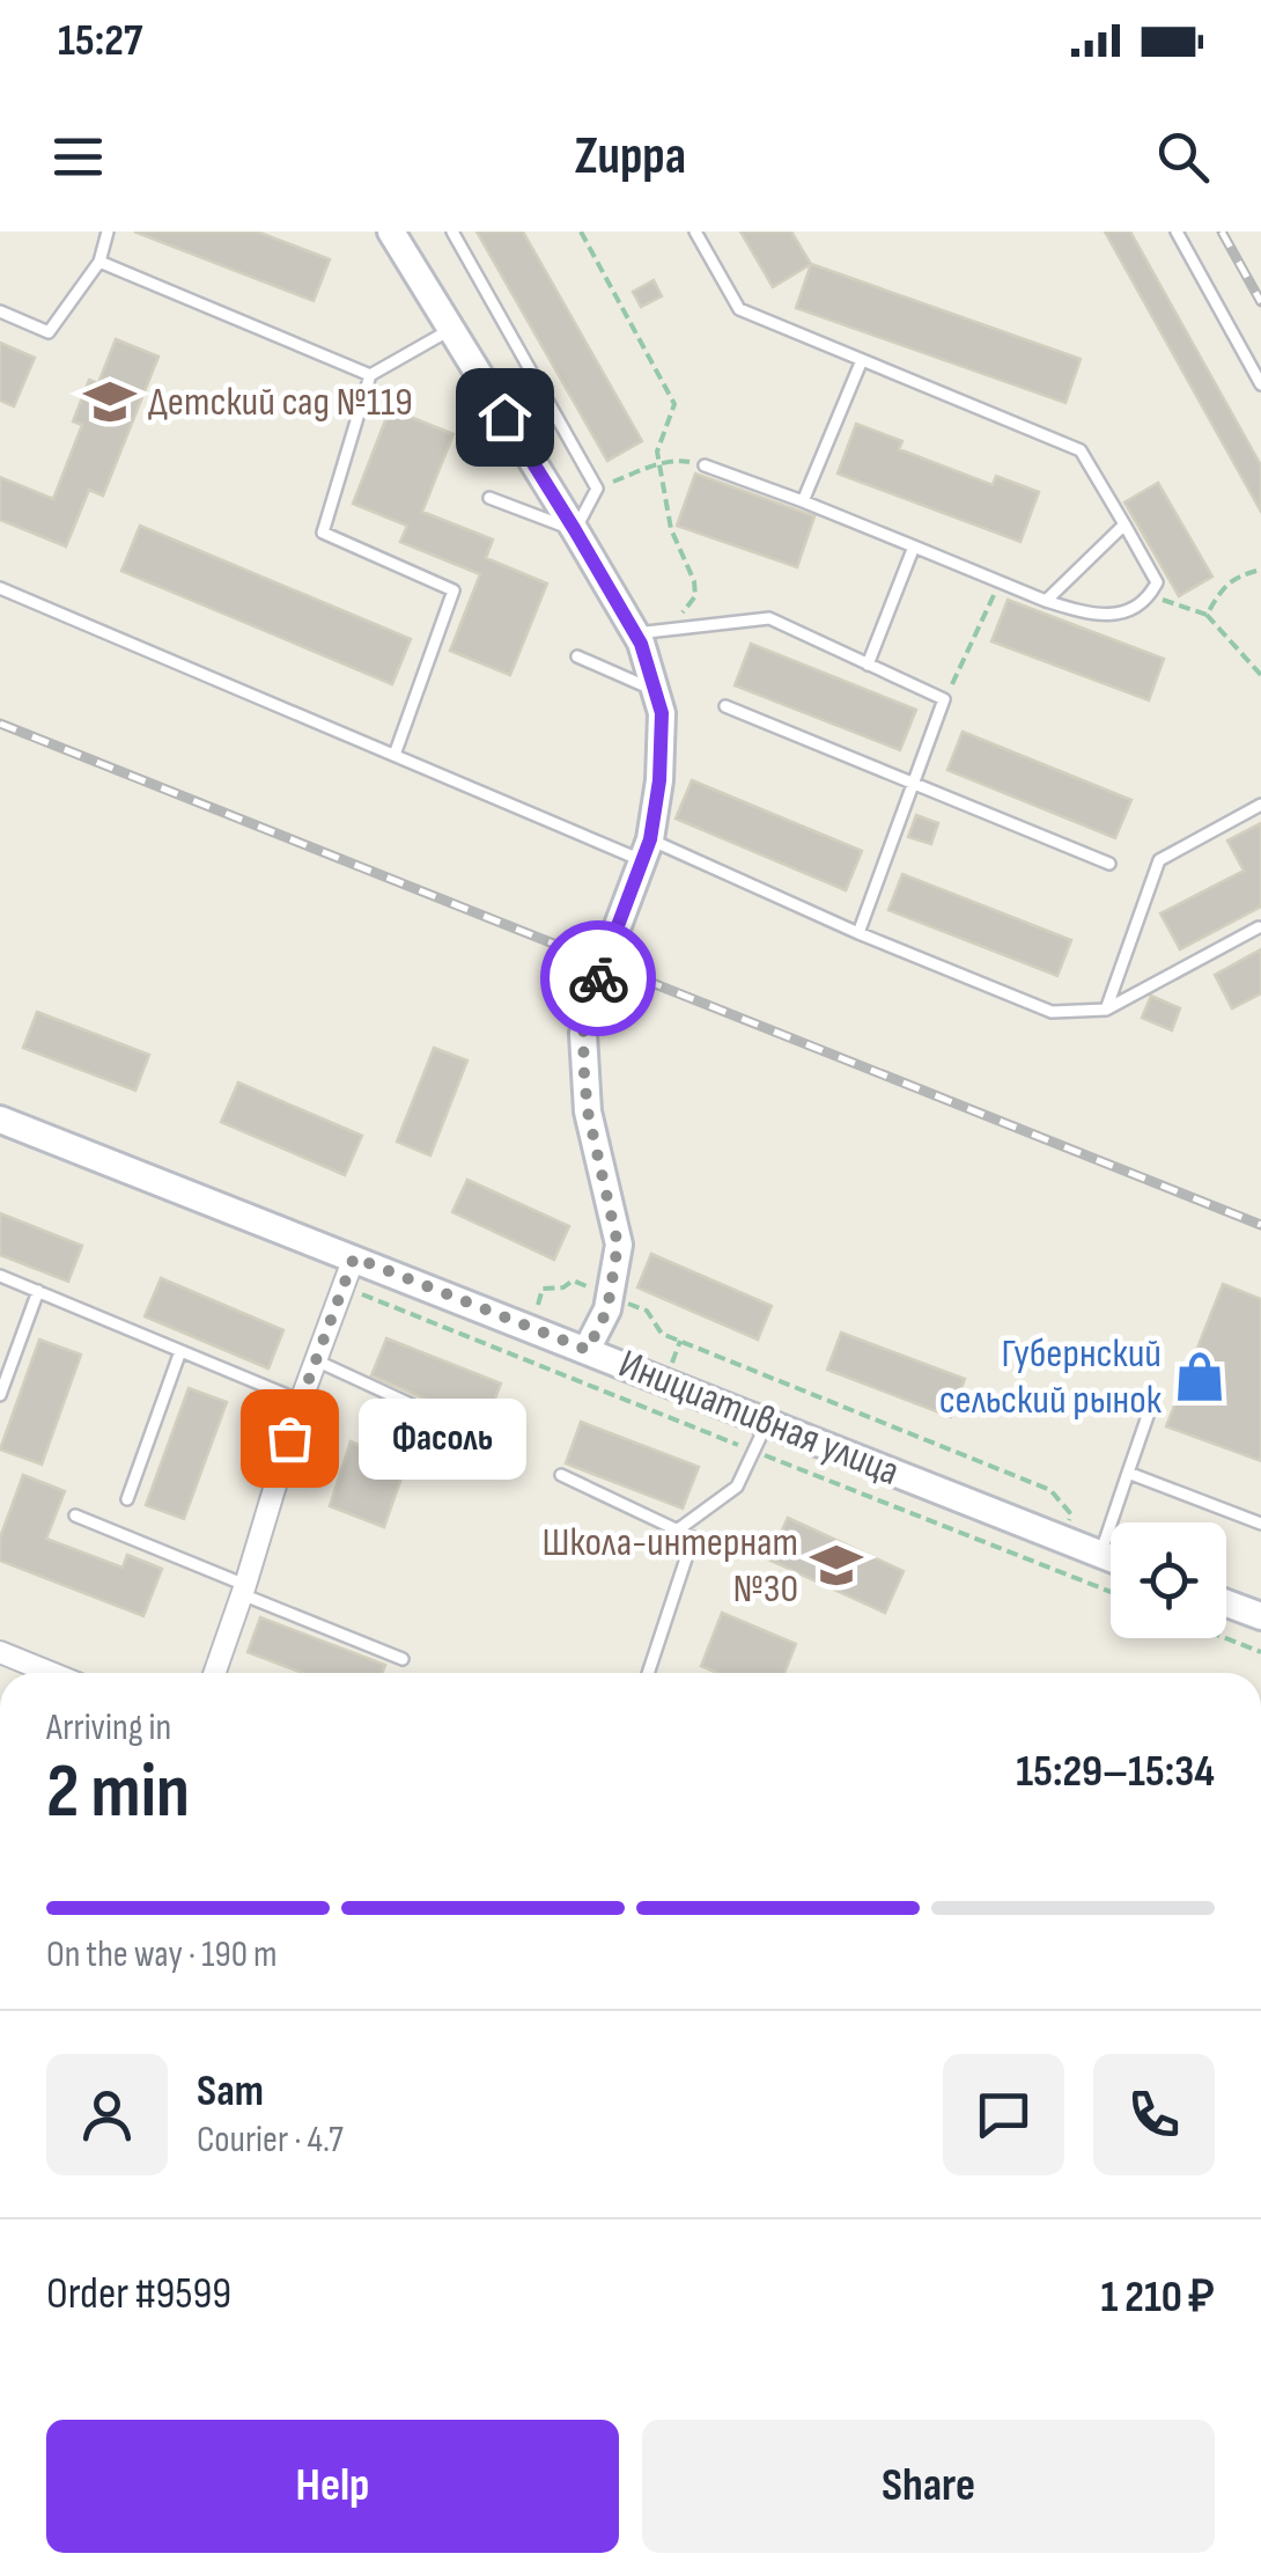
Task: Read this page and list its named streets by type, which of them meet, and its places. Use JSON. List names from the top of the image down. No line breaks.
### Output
{"streets":{"main road":["Инициативная улица"]},"places":{"school or university":["Детский сад №119","Школа-интернат №30"],"shop":["Губернский сельский рынок"],"other":["Фасоль"]},"page":{"status":"15:27","header":"Zuppa","bubble":"Фасоль","heading":["2 min","Arriving in","15:29–15:34"],"panel":["Sam","Courier · 4.7","Order #9599","1 210 ₽"],"bar":"On the way · 190 m","buttons":["Help","Share"]}}
